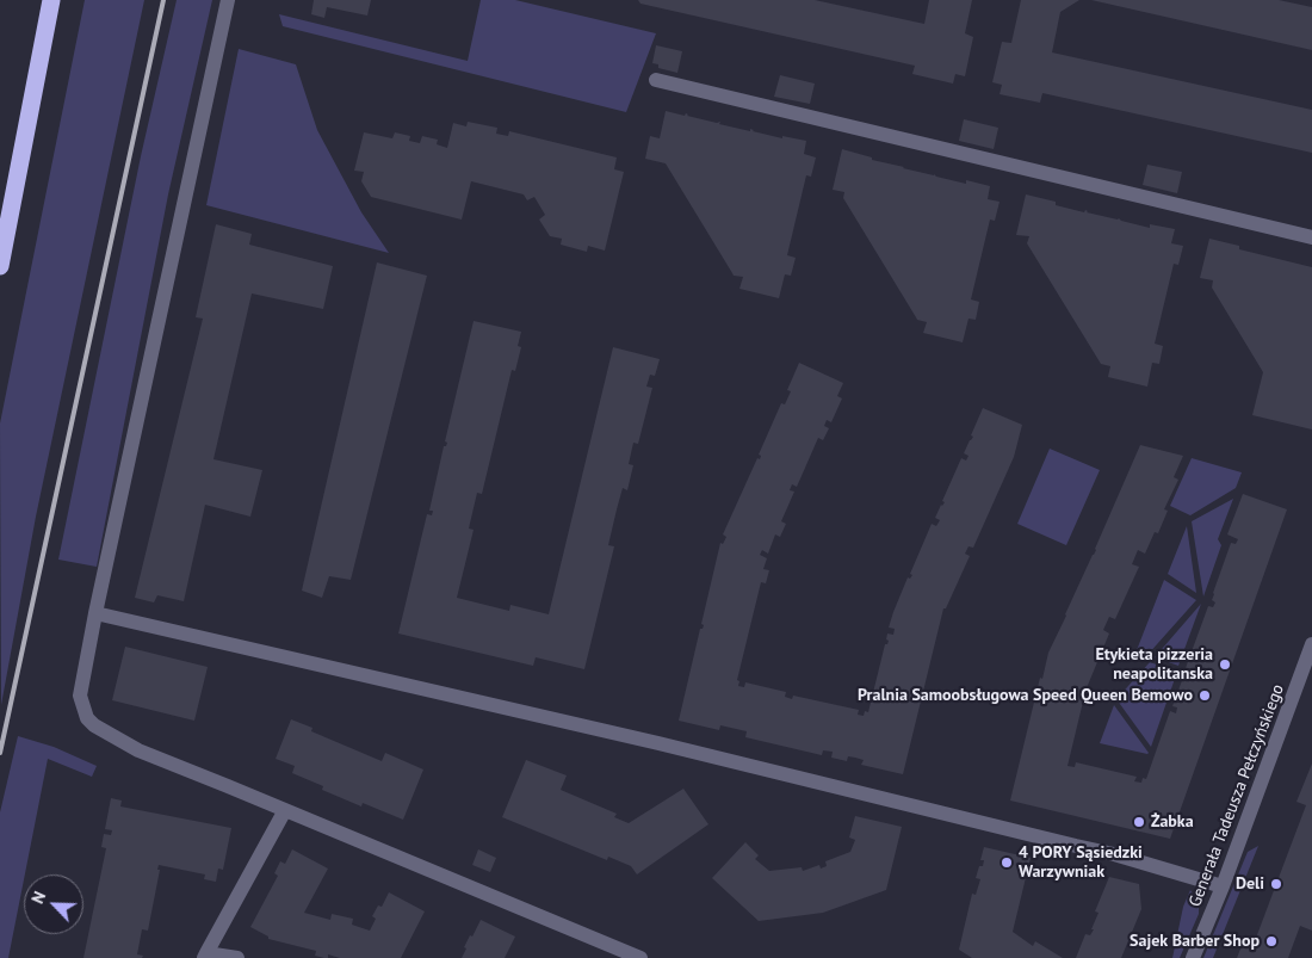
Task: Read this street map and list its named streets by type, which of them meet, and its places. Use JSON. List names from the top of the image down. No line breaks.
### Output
{"streets":{"street":["Generała Tadeusza Pełczyńskiego"]},"places":["Etykieta pizzeria neapolitanska","Pralnia Samoobsługowa Speed Queen Bemowo","Żabka","4 PORY Sąsiedzki Warzywniak","Deli","Sajek Barber Shop"],"north":"top left"}
